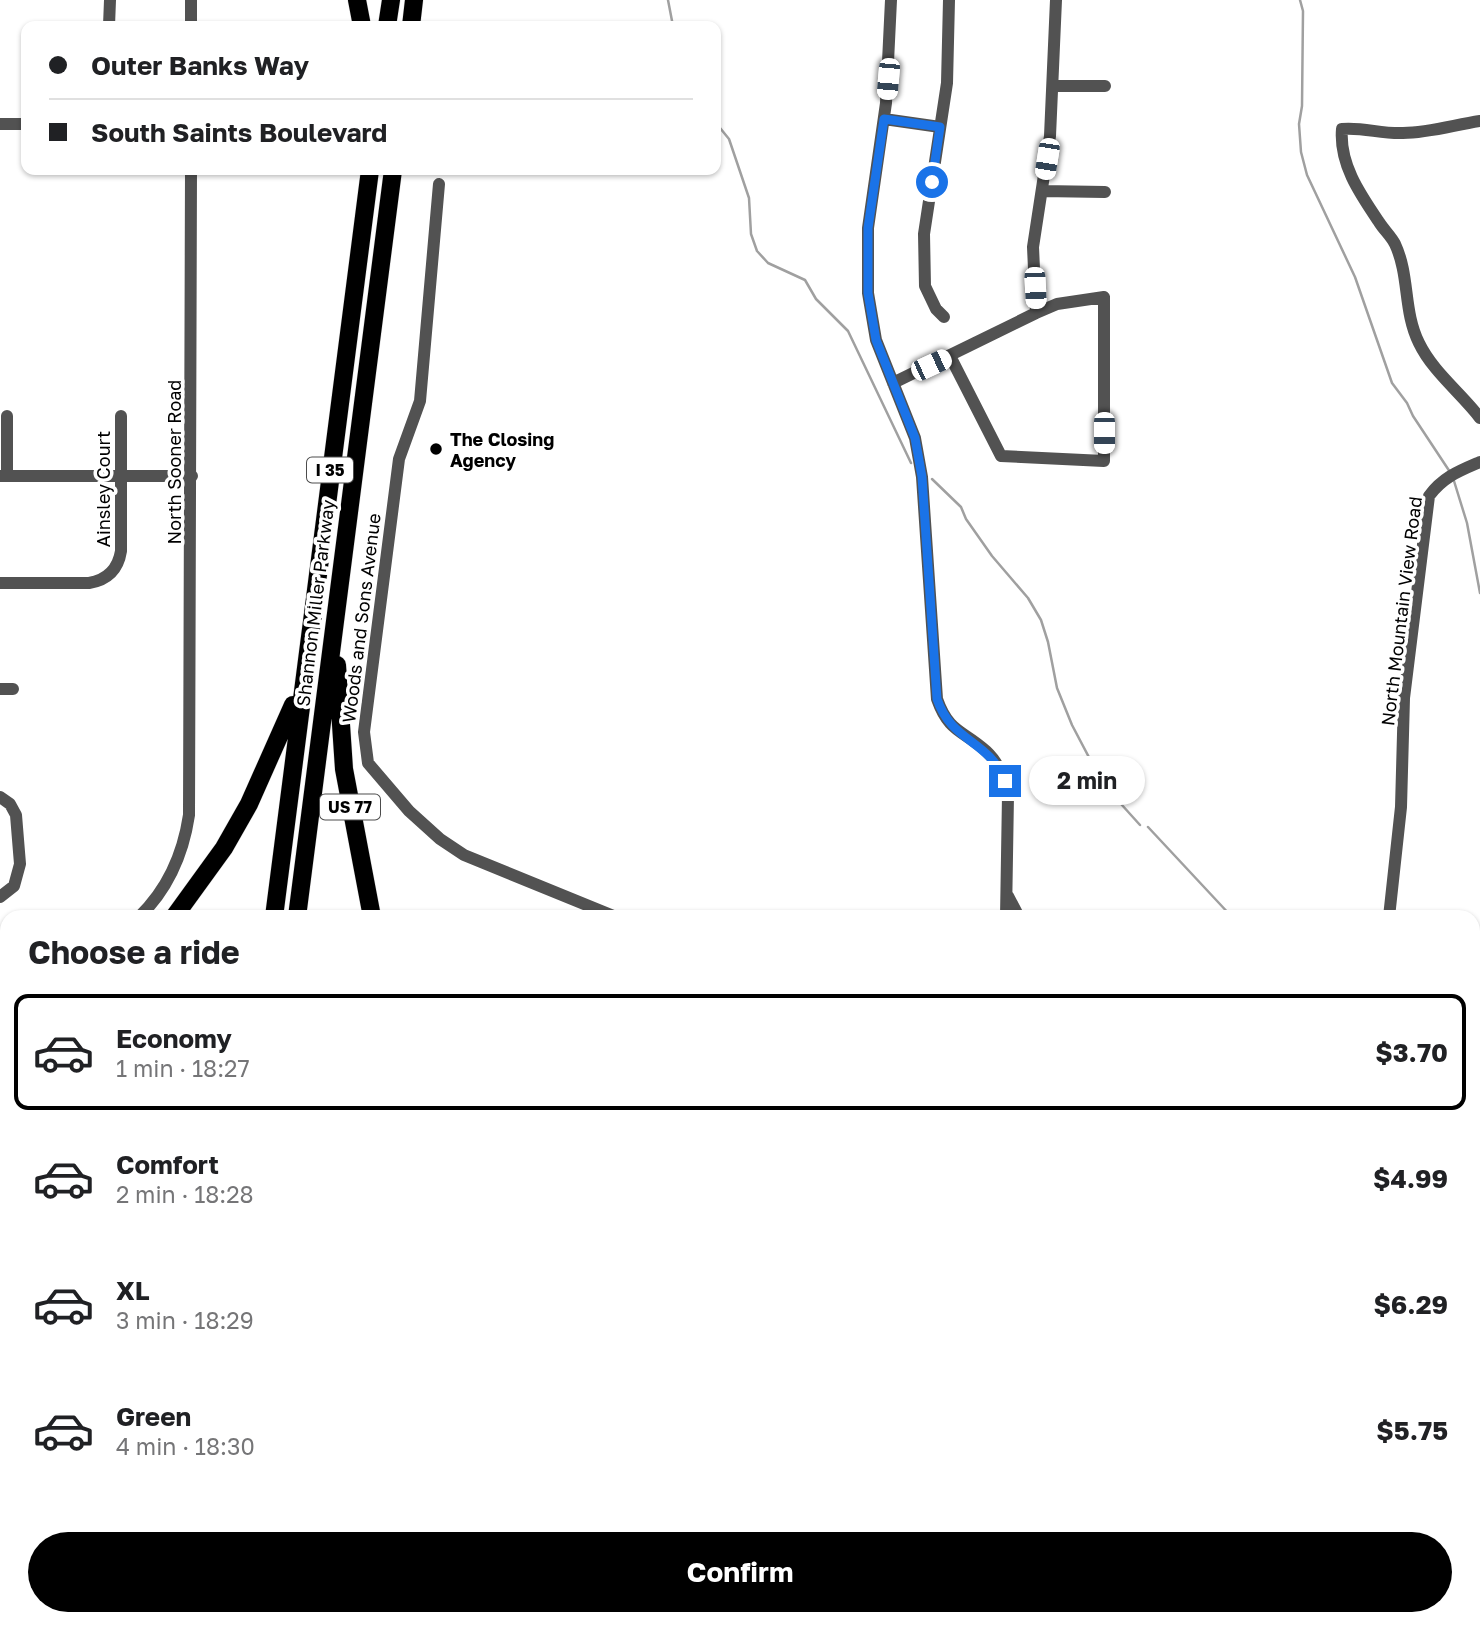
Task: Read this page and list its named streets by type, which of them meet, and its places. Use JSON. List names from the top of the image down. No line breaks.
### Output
{"streets":{"highway":["I 35","Shannon Miller Parkway","US 77"],"street":["North Sooner Road","Ainsley Court","North Mountain View Road","Woods and Sons Avenue"]},"crossings":[["Shannon Miller Parkway","US 77"]],"places":["The Closing Agency"],"page":{"banner":["Outer Banks Way","South Saints Boulevard"],"bubble":"2 min","heading":"Choose a ride","list":[{"name":"Economy","note":"1 min · 18:27","value":"$3.70"},{"name":"Comfort","note":"2 min · 18:28","value":"$4.99"},{"name":"XL","note":"3 min · 18:29","value":"$6.29"},{"name":"Green","note":"4 min · 18:30","value":"$5.75"}],"buttons":"Confirm"}}
